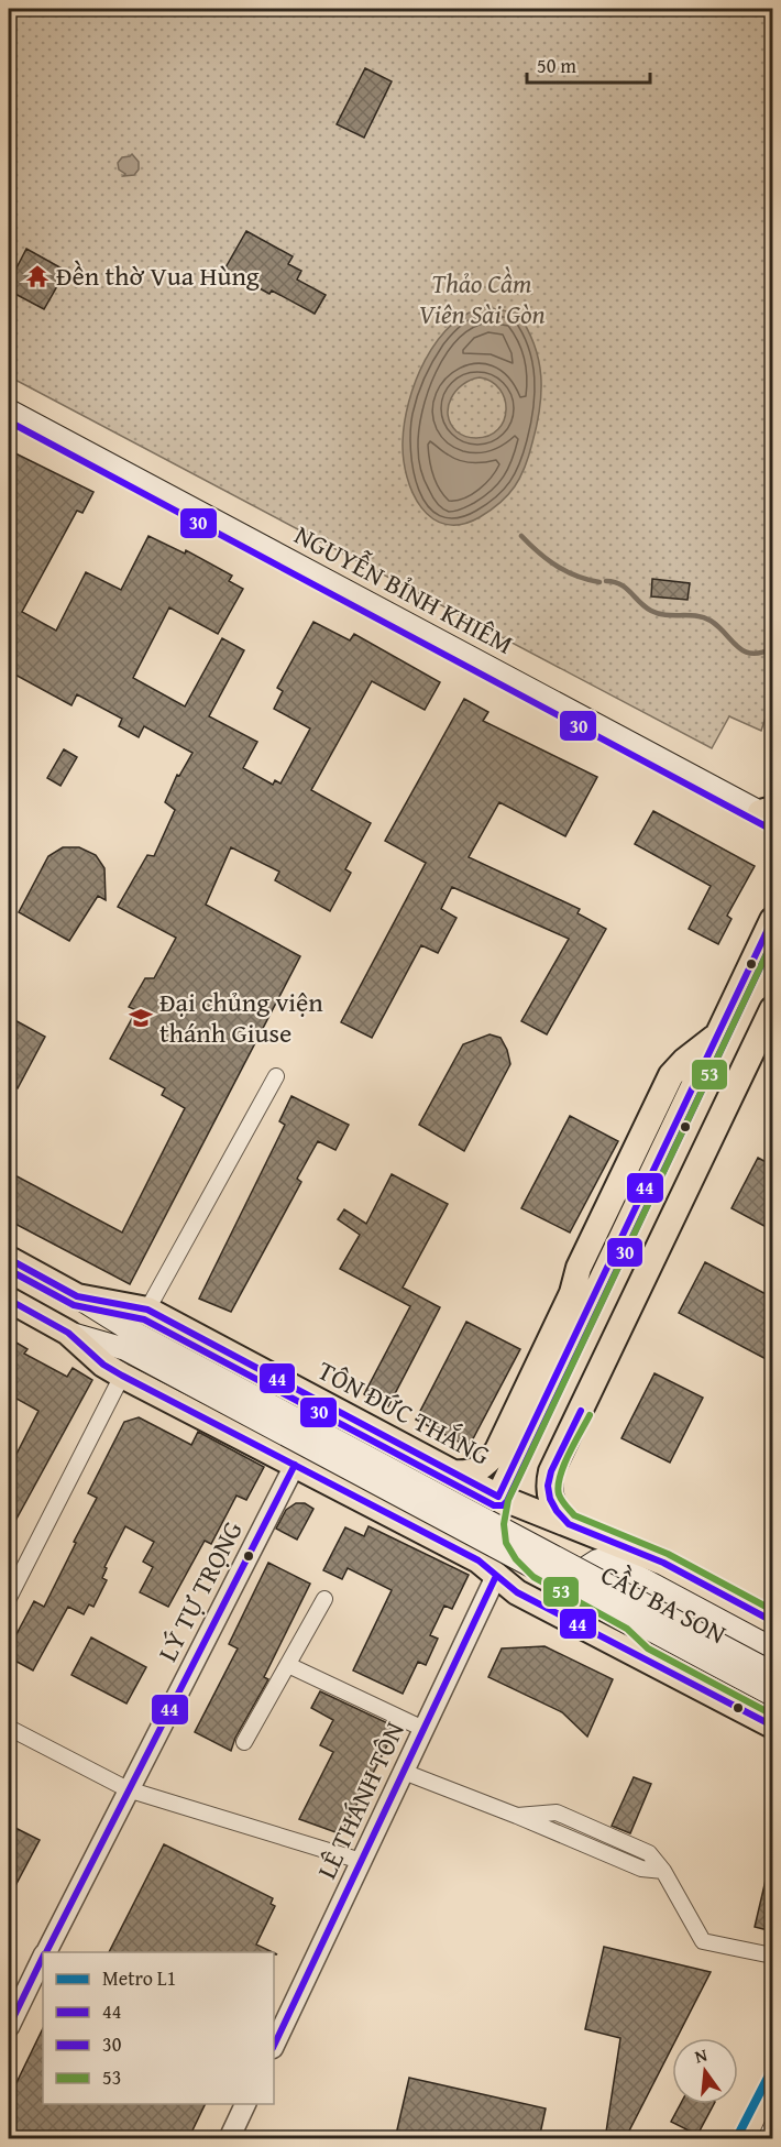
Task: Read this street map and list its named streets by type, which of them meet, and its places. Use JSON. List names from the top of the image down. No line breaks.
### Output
{"streets":{"main road":["NGUYỄN BỈNH KHIÊM","TÔN ĐỨC THẮNG","CẦU BA SON"],"street":["LÝ TỰ TRỌNG","LÊ THÁNH TÔN"]},"crossings":[["TÔN ĐỨC THẮNG","CẦU BA SON"]],"parks":["Thảo Cầm Viên Sài Gòn"],"places":{"temple":["Đền thờ Vua Hùng"],"school or university":["Đại chủng viện thánh Giuse"]},"lines":["transit line 30","transit line 44","transit line 53","metro line L1"],"legend":["Metro L1","44","30","53"],"scale_bar":"50 m","north":"top"}
